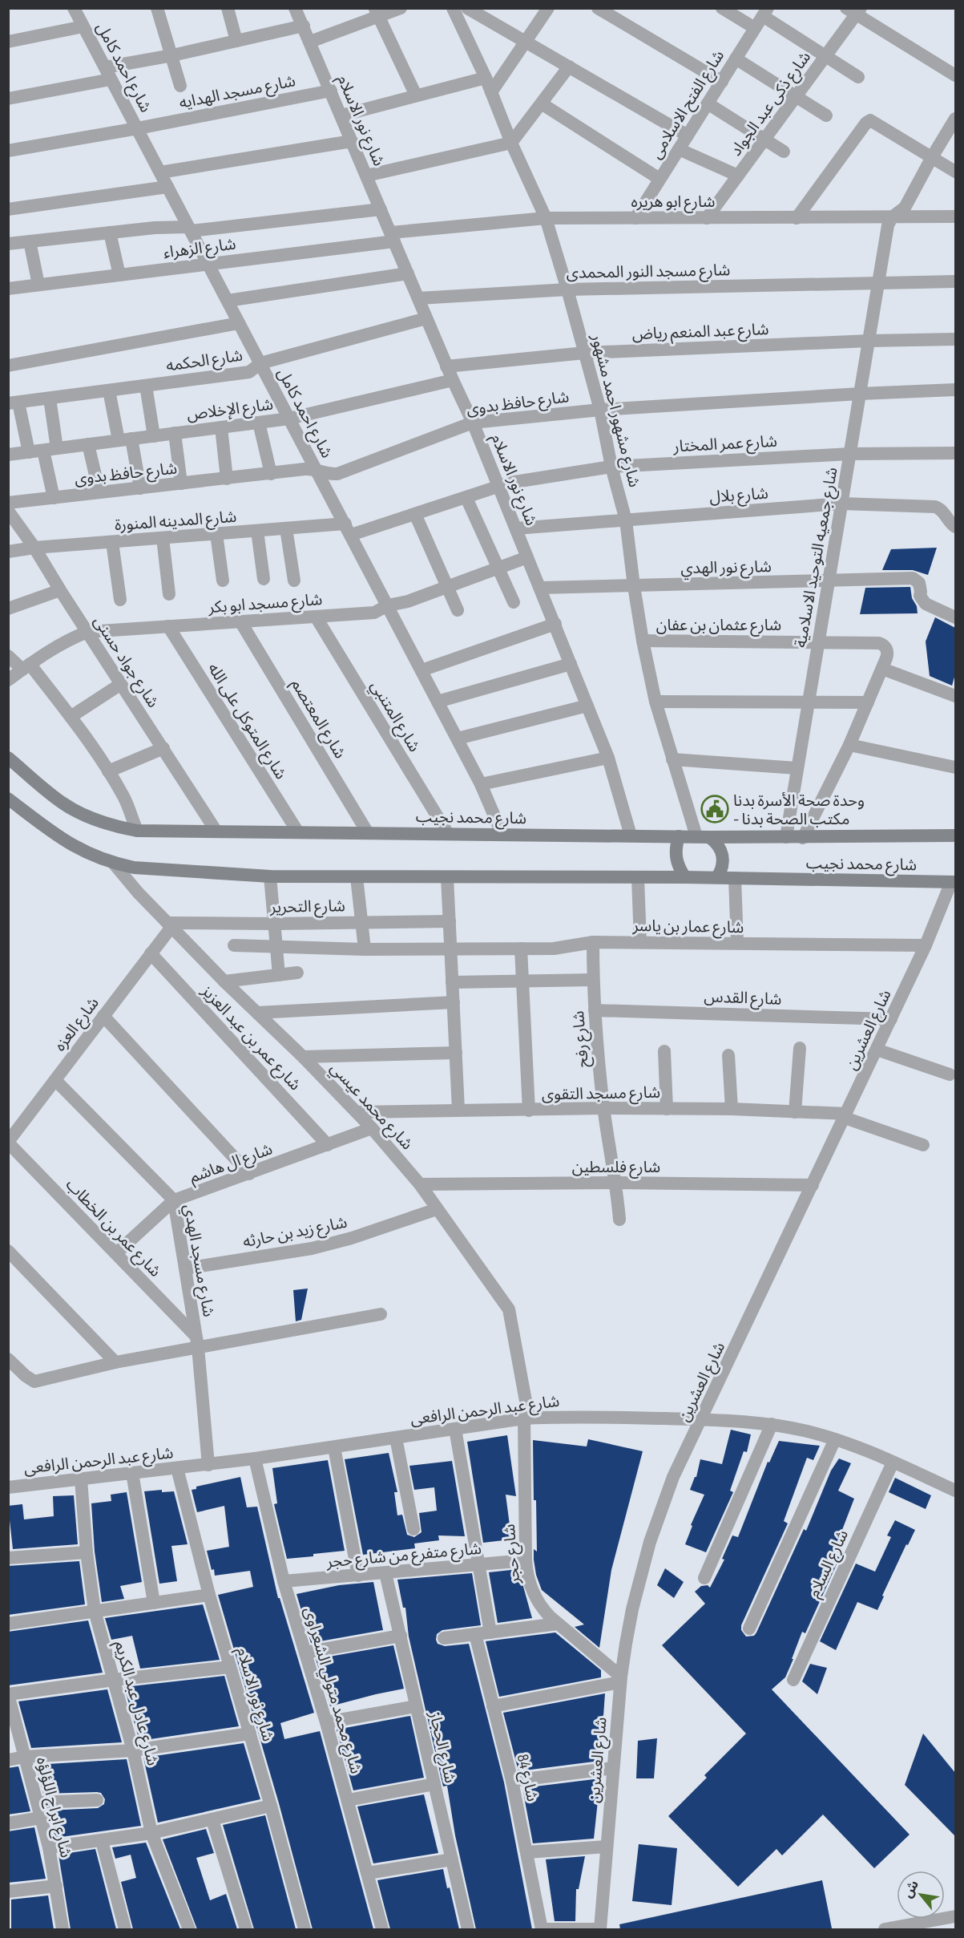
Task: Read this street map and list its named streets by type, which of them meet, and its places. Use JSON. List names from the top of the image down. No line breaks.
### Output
{"streets":{"main road":["شارع محمد نجيب"],"street":["شارع احمد كامل","شارع مسجد الهدايه","شارع ذكى عبد الجواد","شارع الفتح الاسلامى","شارع نور الاسلام","شارع ابو هريره","شارع الزهراء","شارع مسجد النور المحمدى","شارع عبد المنعم رياض","شارع الحكمه","شارع حافظ بدوى","شارع الإخلاص","شارع مشهور احمد مشهور","شارع عمر المختار","شارع بلال","شارع المدينه المنورة","شارع جمعيه التوحيد الاسلامية","شارع نور الهدي","شارع مسجد ابو بكر","شارع عثمان بن عفان","شارع جواد حسنى","شارع المتنبي","شارع المعتصم","شارع المتوكل على الله","شارع التحرير","شارع عمار بن ياسر","شارع القدس","شارع العزه","شارع العشرين","شارع عمر بن عبد العزيز","شارع رفح","شارع مسجد التقوى","شارع محمد عيسي","شارع ال هاشم","شارع فلسطين","شارع عمر بن الخطاب","شارع زيد بن حارثه","شارع مسجد الهدي","شارع عبد الرحمن الرافعى","شارع حجر","شارع متفرع من شارع حجر","شارع السلام","شارع محمد متولي الشعراوى","شارع عادل عبد الكريم","شارع الحجاز","شارع 84","شارع ابراج اللؤلؤه"]},"crossings":[["شارع احمد كامل","شارع مسجد الهدايه"],["شارع احمد كامل","شارع الزهراء"],["شارع احمد كامل","شارع الحكمه"],["شارع احمد كامل","شارع حافظ بدوى"],["شارع احمد كامل","شارع الإخلاص"],["شارع احمد كامل","شارع المدينه المنورة"],["شارع احمد كامل","شارع مسجد ابو بكر"],["شارع احمد كامل","شارع محمد نجيب"],["شارع مسجد الهدايه","شارع نور الاسلام"],["شارع ذكى عبد الجواد","شارع ابو هريره"],["شارع الفتح الاسلامى","شارع ابو هريره"],["شارع نور الاسلام","شارع ابو هريره"],["شارع نور الاسلام","شارع الزهراء"],["شارع نور الاسلام","شارع مسجد النور المحمدى"],["شارع نور الاسلام","شارع عبد المنعم رياض"],["شارع نور الاسلام","شارع الحكمه"],["شارع نور الاسلام","شارع حافظ بدوى"],["شارع نور الاسلام","شارع الإخلاص"],["شارع نور الاسلام","شارع عمر المختار"],["شارع نور الاسلام","شارع بلال"],["شارع نور الاسلام","شارع نور الهدي"],["شارع نور الاسلام","شارع مسجد ابو بكر"],["شارع نور الاسلام","شارع محمد نجيب"],["شارع نور الاسلام","شارع عبد الرحمن الرافعى"],["شارع ابو هريره","شارع الزهراء"],["شارع ابو هريره","شارع مشهور احمد مشهور"],["شارع ابو هريره","شارع جمعيه التوحيد الاسلامية"],["شارع مسجد النور المحمدى","شارع مشهور احمد مشهور"],["شارع مسجد النور المحمدى","شارع جمعيه التوحيد الاسلامية"],["شارع عبد المنعم رياض","شارع مشهور احمد مشهور"],["شارع عبد المنعم رياض","شارع جمعيه التوحيد الاسلامية"],["شارع حافظ بدوى","شارع مشهور احمد مشهور"],["شارع حافظ بدوى","شارع جمعيه التوحيد الاسلامية"],["شارع مشهور احمد مشهور","شارع عمر المختار"],["شارع مشهور احمد مشهور","شارع بلال"],["شارع مشهور احمد مشهور","شارع نور الهدي"],["شارع مشهور احمد مشهور","شارع عثمان بن عفان"],["شارع مشهور احمد مشهور","شارع محمد نجيب"],["شارع عمر المختار","شارع المدينه المنورة"],["شارع عمر المختار","شارع جمعيه التوحيد الاسلامية"],["شارع بلال","شارع جمعيه التوحيد الاسلامية"],["شارع المدينه المنورة","شارع جواد حسنى"],["شارع جمعيه التوحيد الاسلامية","شارع نور الهدي"],["شارع جمعيه التوحيد الاسلامية","شارع عثمان بن عفان"],["شارع جمعيه التوحيد الاسلامية","شارع محمد نجيب"],["شارع مسجد ابو بكر","شارع جواد حسنى"],["شارع مسجد ابو بكر","شارع المتنبي"],["شارع مسجد ابو بكر","شارع المعتصم"],["شارع مسجد ابو بكر","شارع المتوكل على الله"],["شارع جواد حسنى","شارع محمد نجيب"],["شارع المتنبي","شارع محمد نجيب"],["شارع المعتصم","شارع محمد نجيب"],["شارع المتوكل على الله","شارع محمد نجيب"],["شارع محمد نجيب","شارع العشرين"],["شارع محمد نجيب","شارع محمد عيسي"],["شارع التحرير","شارع العزه"],["شارع التحرير","شارع محمد عيسي"],["شارع عمار بن ياسر","شارع العشرين"],["شارع عمار بن ياسر","شارع رفح"],["شارع القدس","شارع العشرين"],["شارع القدس","شارع رفح"],["شارع العزه","شارع عمر بن عبد العزيز"],["شارع العزه","شارع محمد عيسي"],["شارع العزه","شارع عمر بن الخطاب"],["شارع العزه","شارع مسجد الهدي"],["شارع العشرين","شارع مسجد التقوى"],["شارع العشرين","شارع فلسطين"],["شارع العشرين","شارع عبد الرحمن الرافعى"],["شارع العشرين","شارع حجر"],["شارع عمر بن عبد العزيز","شارع ال هاشم"],["شارع رفح","شارع مسجد التقوى"],["شارع رفح","شارع فلسطين"],["شارع مسجد التقوى","شارع محمد عيسي"],["شارع محمد عيسي","شارع ال هاشم"],["شارع محمد عيسي","شارع فلسطين"],["شارع محمد عيسي","شارع زيد بن حارثه"],["شارع محمد عيسي","شارع عبد الرحمن الرافعى"],["شارع محمد عيسي","شارع حجر"],["شارع ال هاشم","شارع عمر بن الخطاب"],["شارع ال هاشم","شارع مسجد الهدي"],["شارع عمر بن الخطاب","شارع مسجد الهدي"],["شارع زيد بن حارثه","شارع مسجد الهدي"],["شارع مسجد الهدي","شارع عبد الرحمن الرافعى"],["شارع عبد الرحمن الرافعى","شارع حجر"],["شارع عبد الرحمن الرافعى","شارع السلام"],["شارع عبد الرحمن الرافعى","شارع محمد متولي الشعراوى"],["شارع عبد الرحمن الرافعى","شارع عادل عبد الكريم"],["شارع حجر","شارع متفرع من شارع حجر"],["شارع متفرع من شارع حجر","شارع محمد متولي الشعراوى"],["شارع متفرع من شارع حجر","شارع الحجاز"]],"places":{"public building":["وحدة صحة الأسرة بدنا - مكتب الصحة بدنا"]},"north":"top left"}
